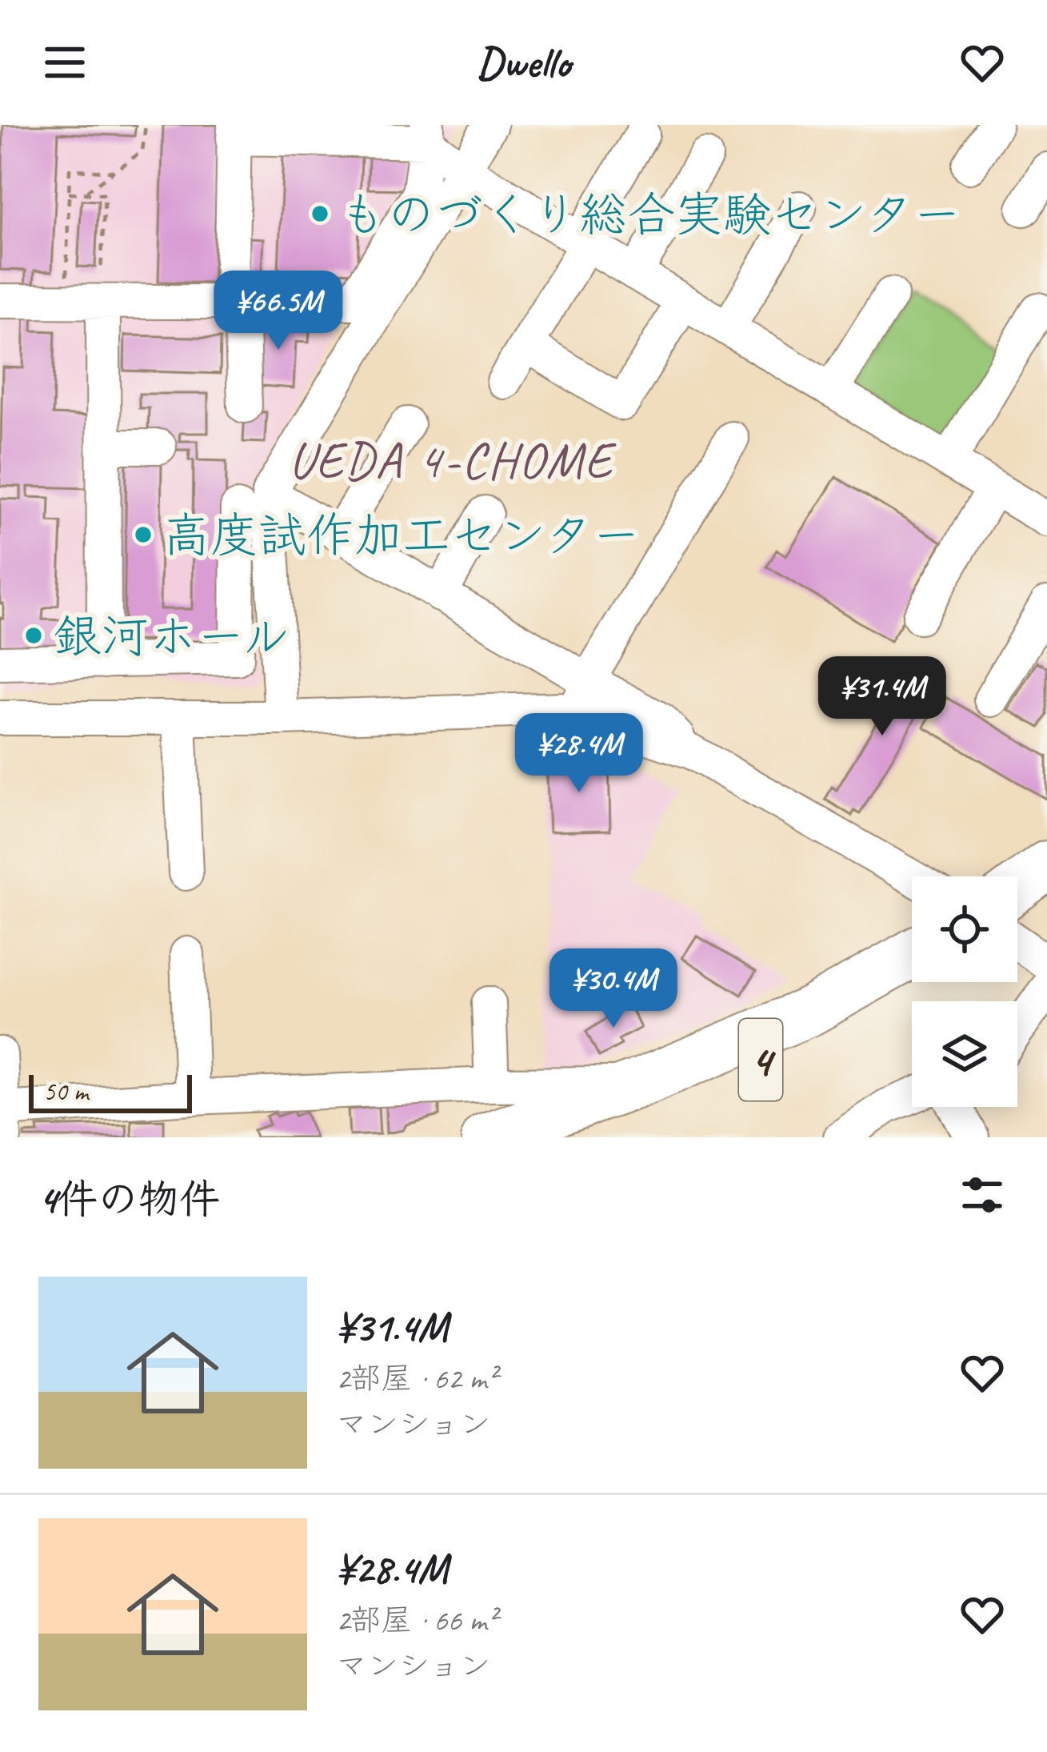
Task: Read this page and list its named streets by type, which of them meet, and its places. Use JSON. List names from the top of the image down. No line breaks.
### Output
{"streets":{"highway":["4"]},"districts":["UEDA 4-CHOME"],"places":["ものづくり総合実験センター","高度試作加工センター","銀河ホール"],"scale_bar":"50 m","page":{"header":"Dwello","price":["¥66.5M","¥31.4M","¥28.4M","¥30.4M"],"scale":"50 m","heading":"4件の物件","list":[{"name":"¥31.4M","note":"2部屋 · 62 m² · マンション"},{"name":"¥28.4M","note":"2部屋 · 66 m² · マンション"}]}}
